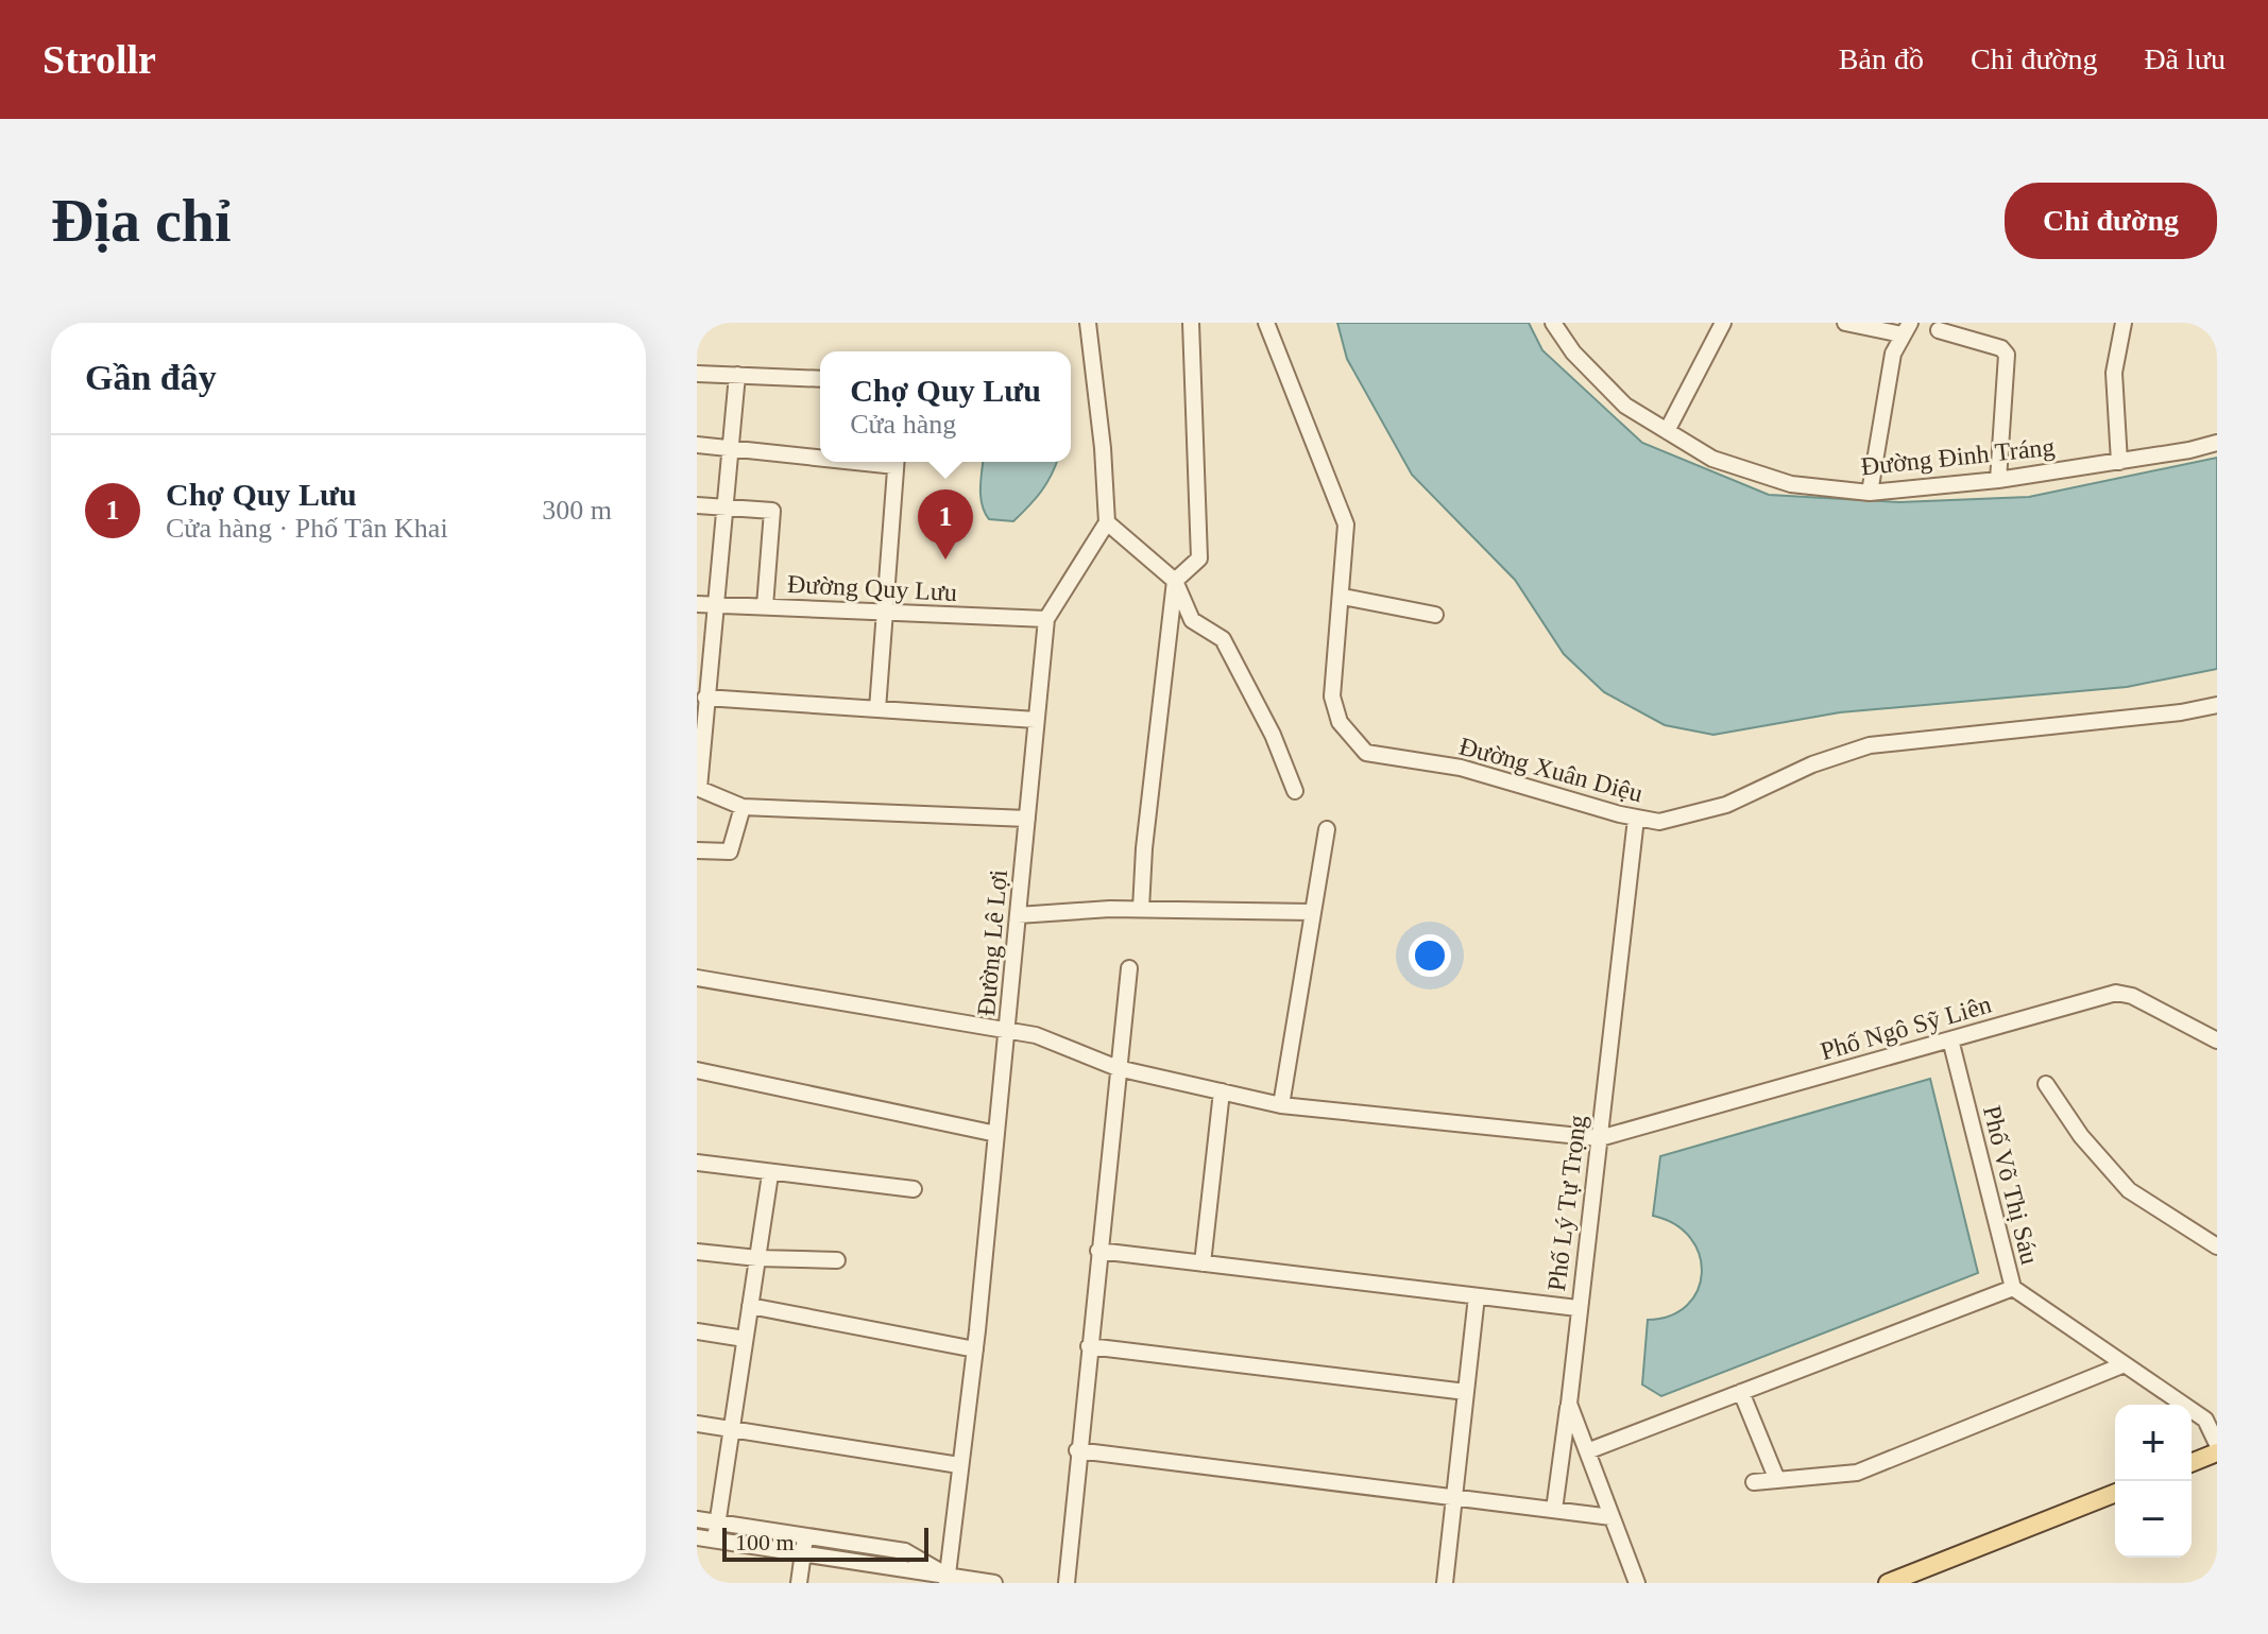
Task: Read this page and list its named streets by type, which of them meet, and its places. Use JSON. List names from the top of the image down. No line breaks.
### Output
{"streets":{"street":["Đường Đinh Tráng","Đường Quy Lưu","Đường Xuân Diệu","Đường Lê Lợi","Phố Ngô Sỹ Liên","Phố Võ Thị Sáu","Phố Lý Tự Trọng"]},"crossings":[["Đường Quy Lưu","Đường Lê Lợi"],["Đường Xuân Diệu","Phố Lý Tự Trọng"],["Phố Ngô Sỹ Liên","Phố Võ Thị Sáu"],["Phố Ngô Sỹ Liên","Phố Lý Tự Trọng"]],"scale_bar":"100 m","page":{"header":"Strollr","nav":["Bản đồ","Chỉ đường","Đã lưu"],"buttons":"Chỉ đường","title":"Địa chỉ","heading":"Gần đây","popup":["Chợ Quy Lưu","Cửa hàng"],"list":[{"mark":"1","name":"Chợ Quy Lưu","note":"Cửa hàng · Phố Tân Khai","value":"300 m"}],"pins":"1","map_buttons":["+","−"],"scale":"100 m"}}
